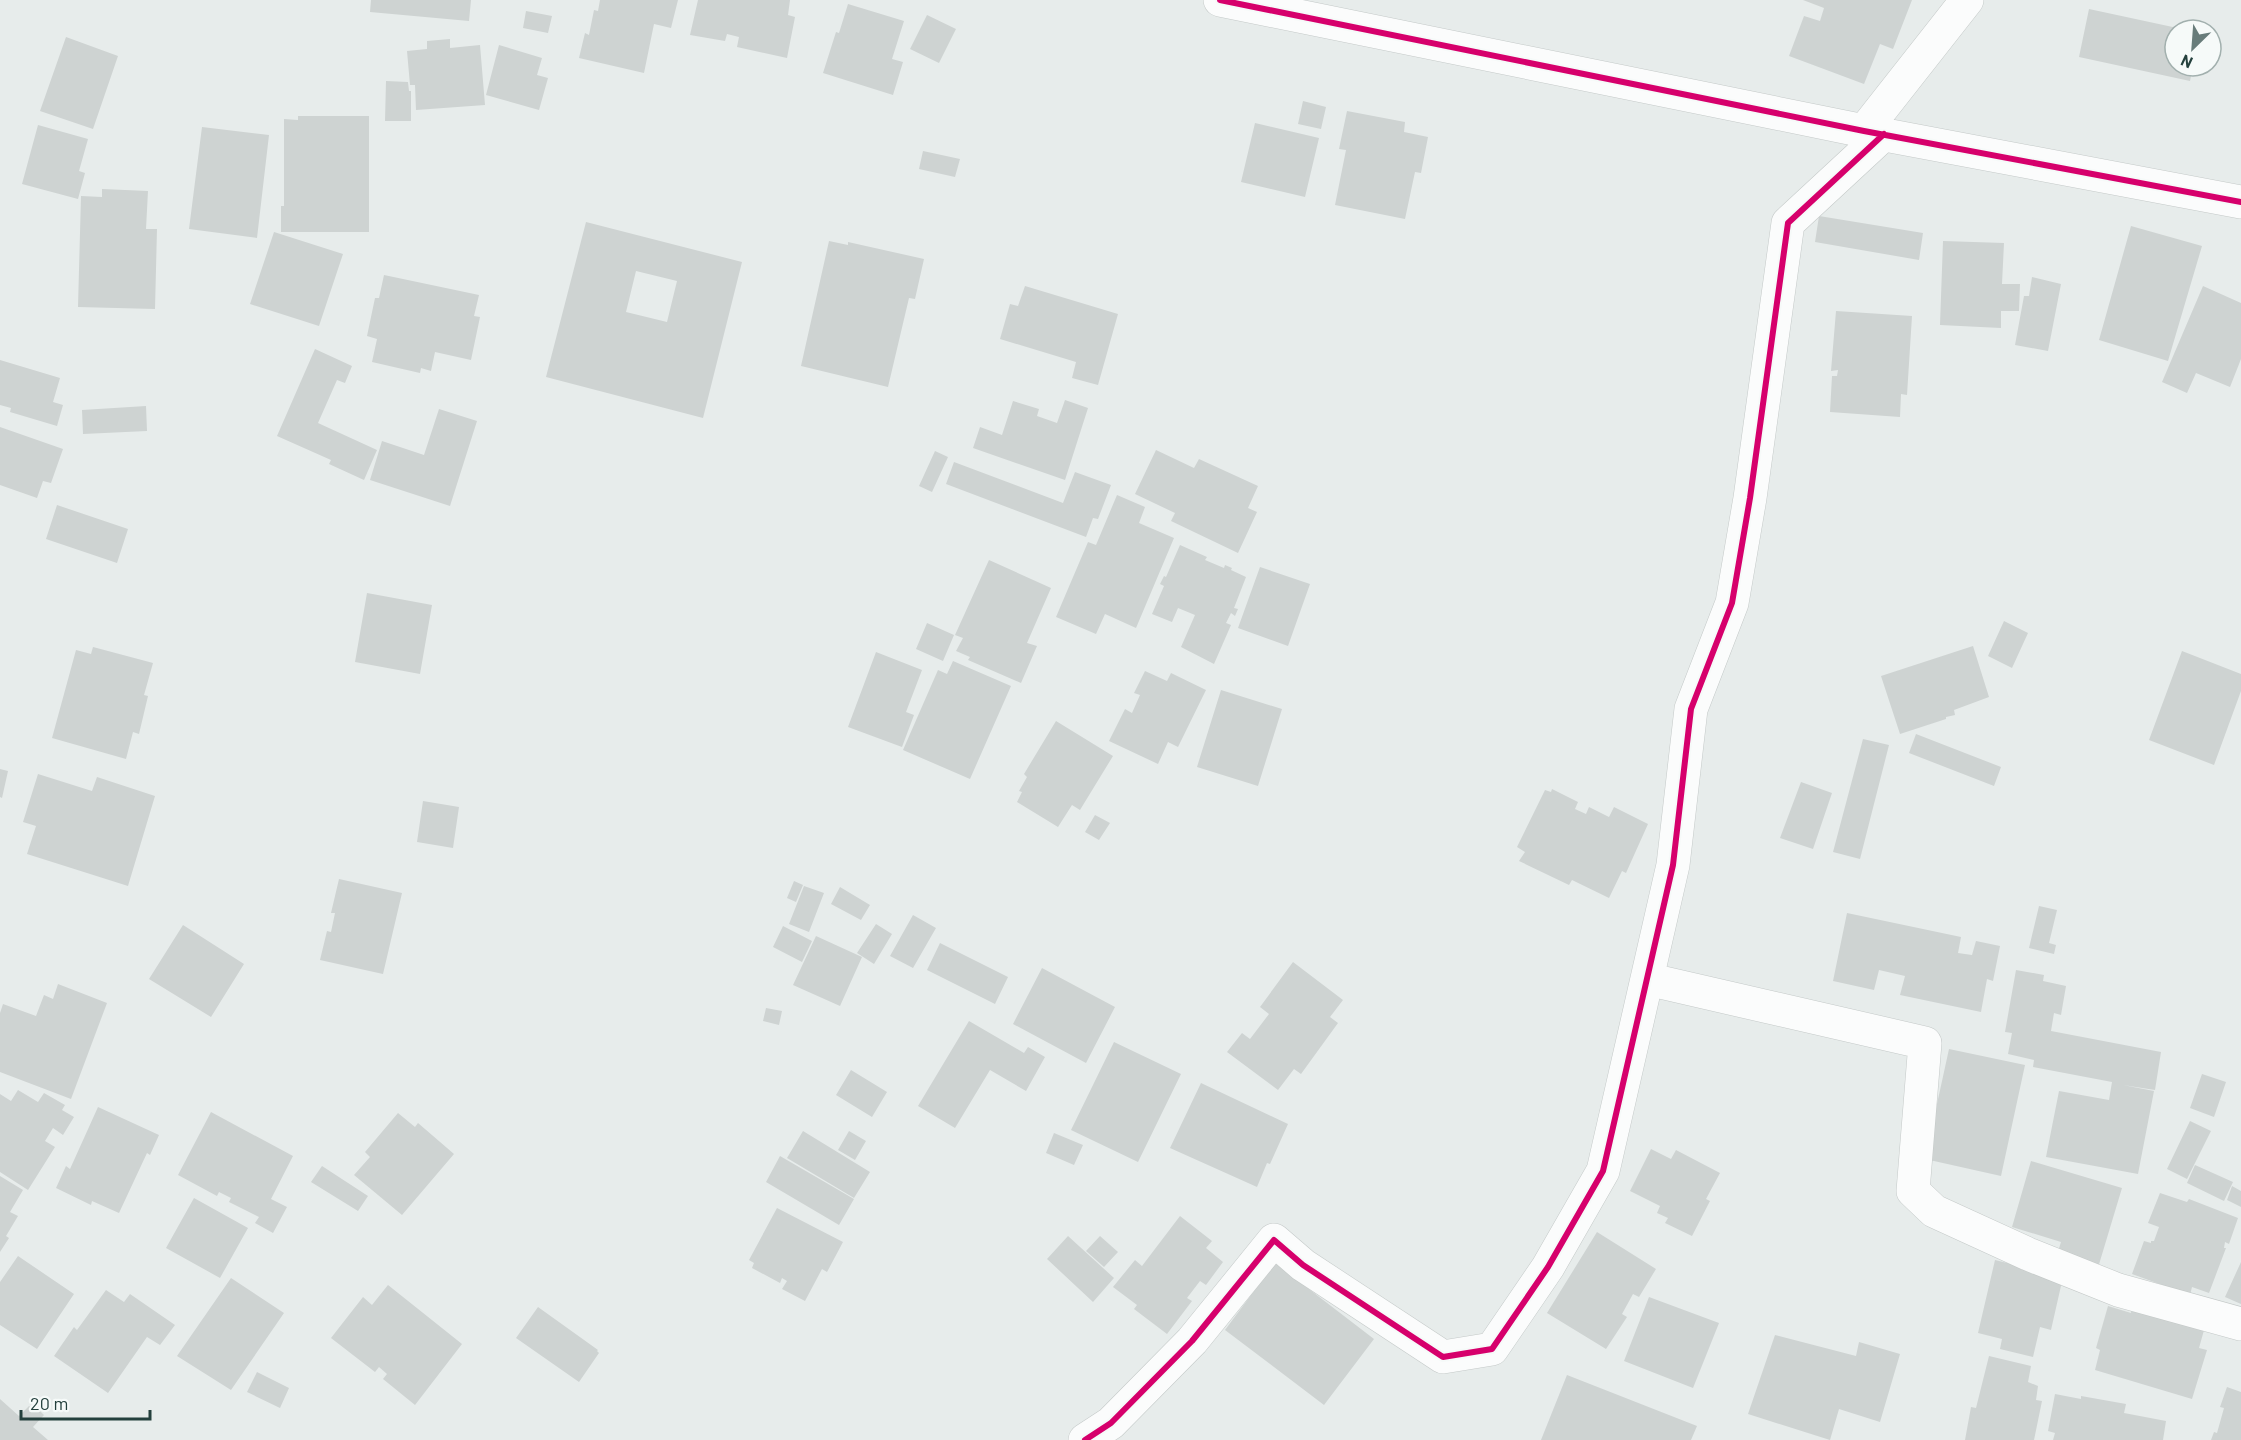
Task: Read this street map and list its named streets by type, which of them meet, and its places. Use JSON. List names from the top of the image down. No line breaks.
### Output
{"scale_bar":"20 m","north":"bottom left"}
